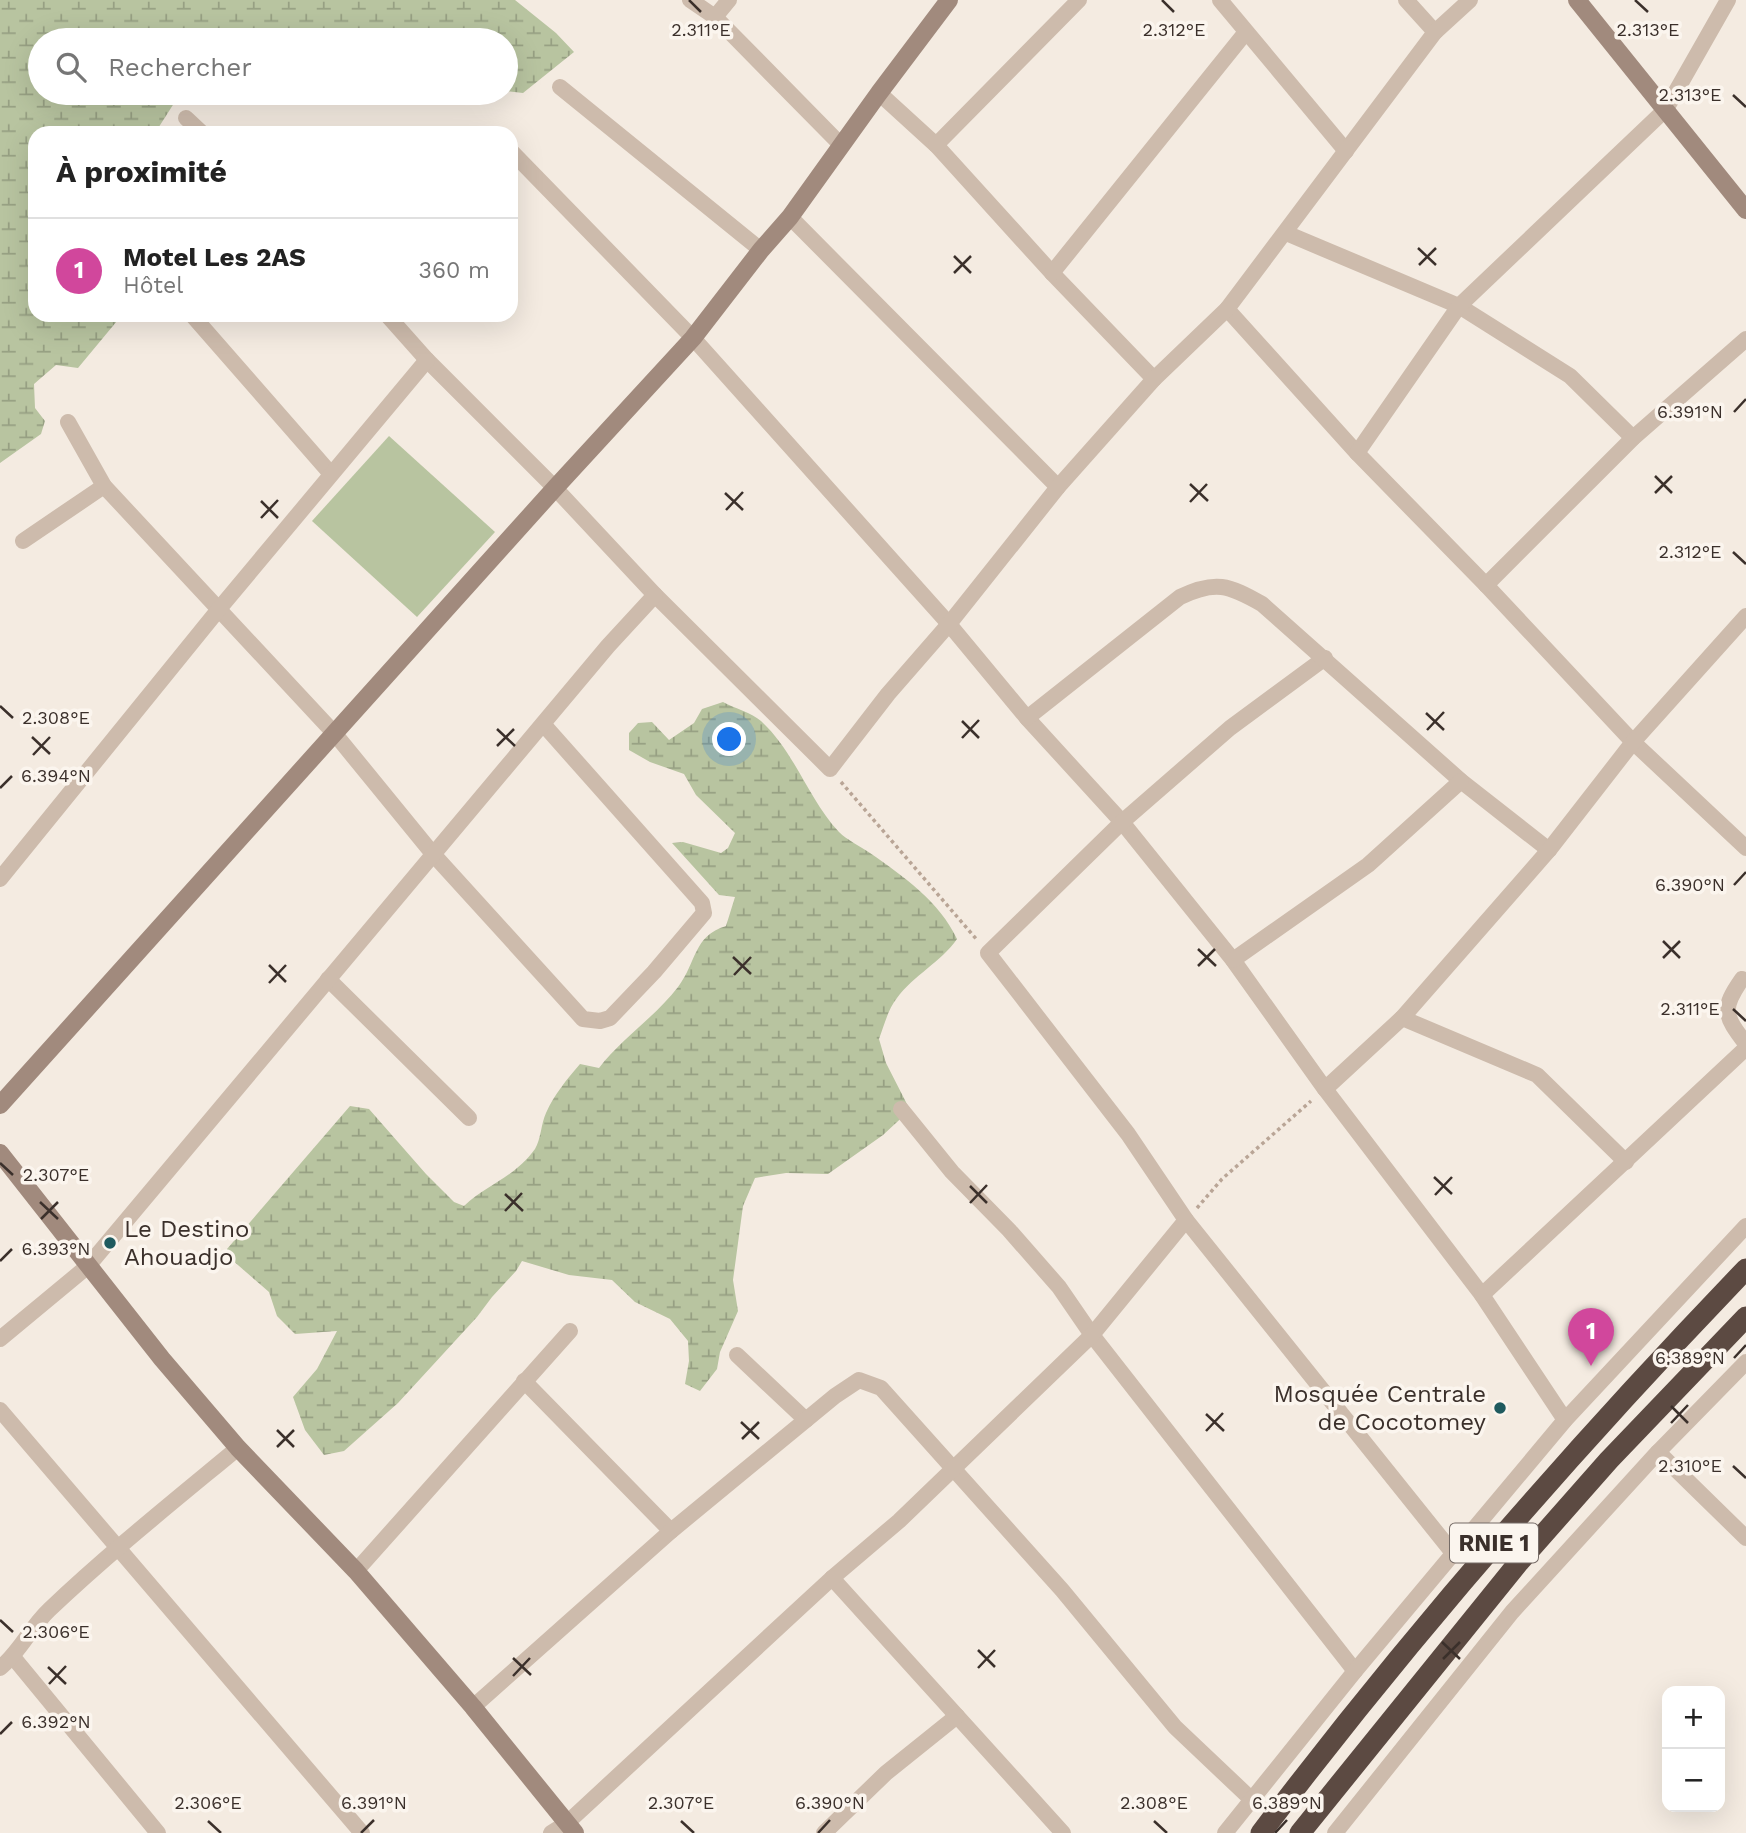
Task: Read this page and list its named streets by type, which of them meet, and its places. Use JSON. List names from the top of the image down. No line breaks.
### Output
{"streets":{"highway":["RNIE 1"]},"places":["Le Destino Ahouadjo","Mosquée Centrale de Cocotomey"],"page":{"search":"Rechercher","heading":"À proximité","list":[{"mark":"1","name":"Motel Les 2AS","note":"Hôtel","value":"360 m"}],"pins":"1","map_buttons":["+","−"]},"coordinates":["2.311°E","2.312°E","2.313°E","6.391°N","2.308°E","6.394°N","6.390°N","2.307°E","6.393°N","6.389°N","2.310°E","2.306°E","6.392°N"]}
